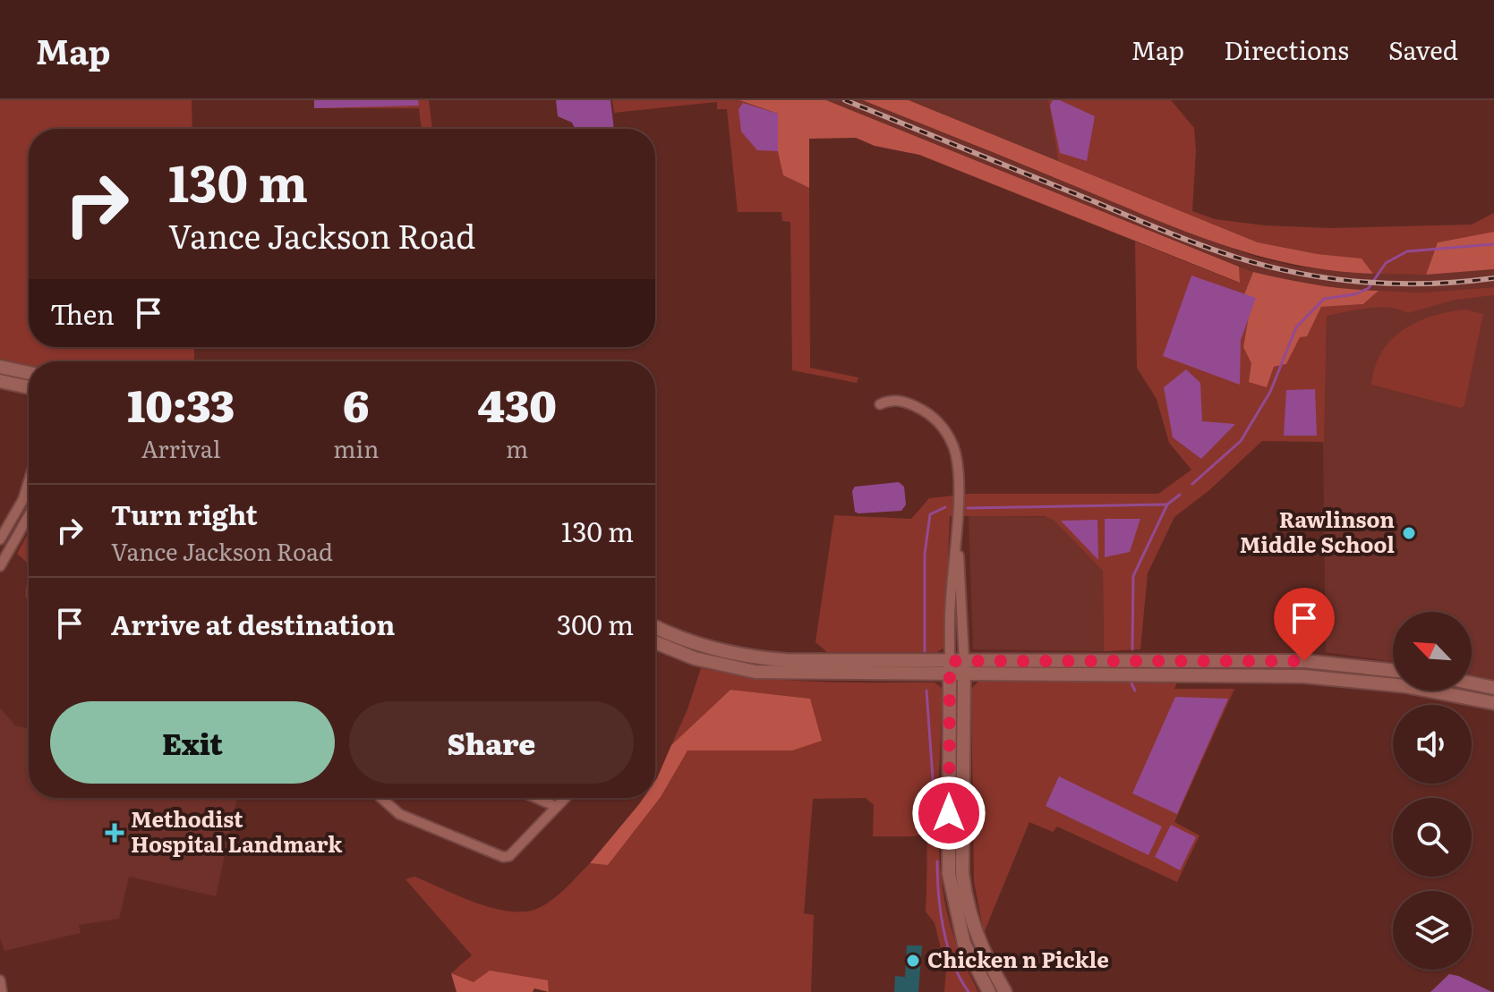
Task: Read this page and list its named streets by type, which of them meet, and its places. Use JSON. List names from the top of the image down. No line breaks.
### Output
{"places":{"other":["Rawlinson Middle School","Chicken n Pickle"],"health":["Methodist Hospital Landmark"]},"north":"top left","page":{"header":"Map","nav":["Map","Directions","Saved"],"turn":["130 m","Vance Jackson Road"],"then":"Then","eta":["10:33","Arrival","6","min","430","m"],"list":[{"name":"Turn right","note":"Vance Jackson Road","value":"130 m"},{"name":"Arrive at destination","value":"300 m"}],"buttons":["Exit","Share"]}}
